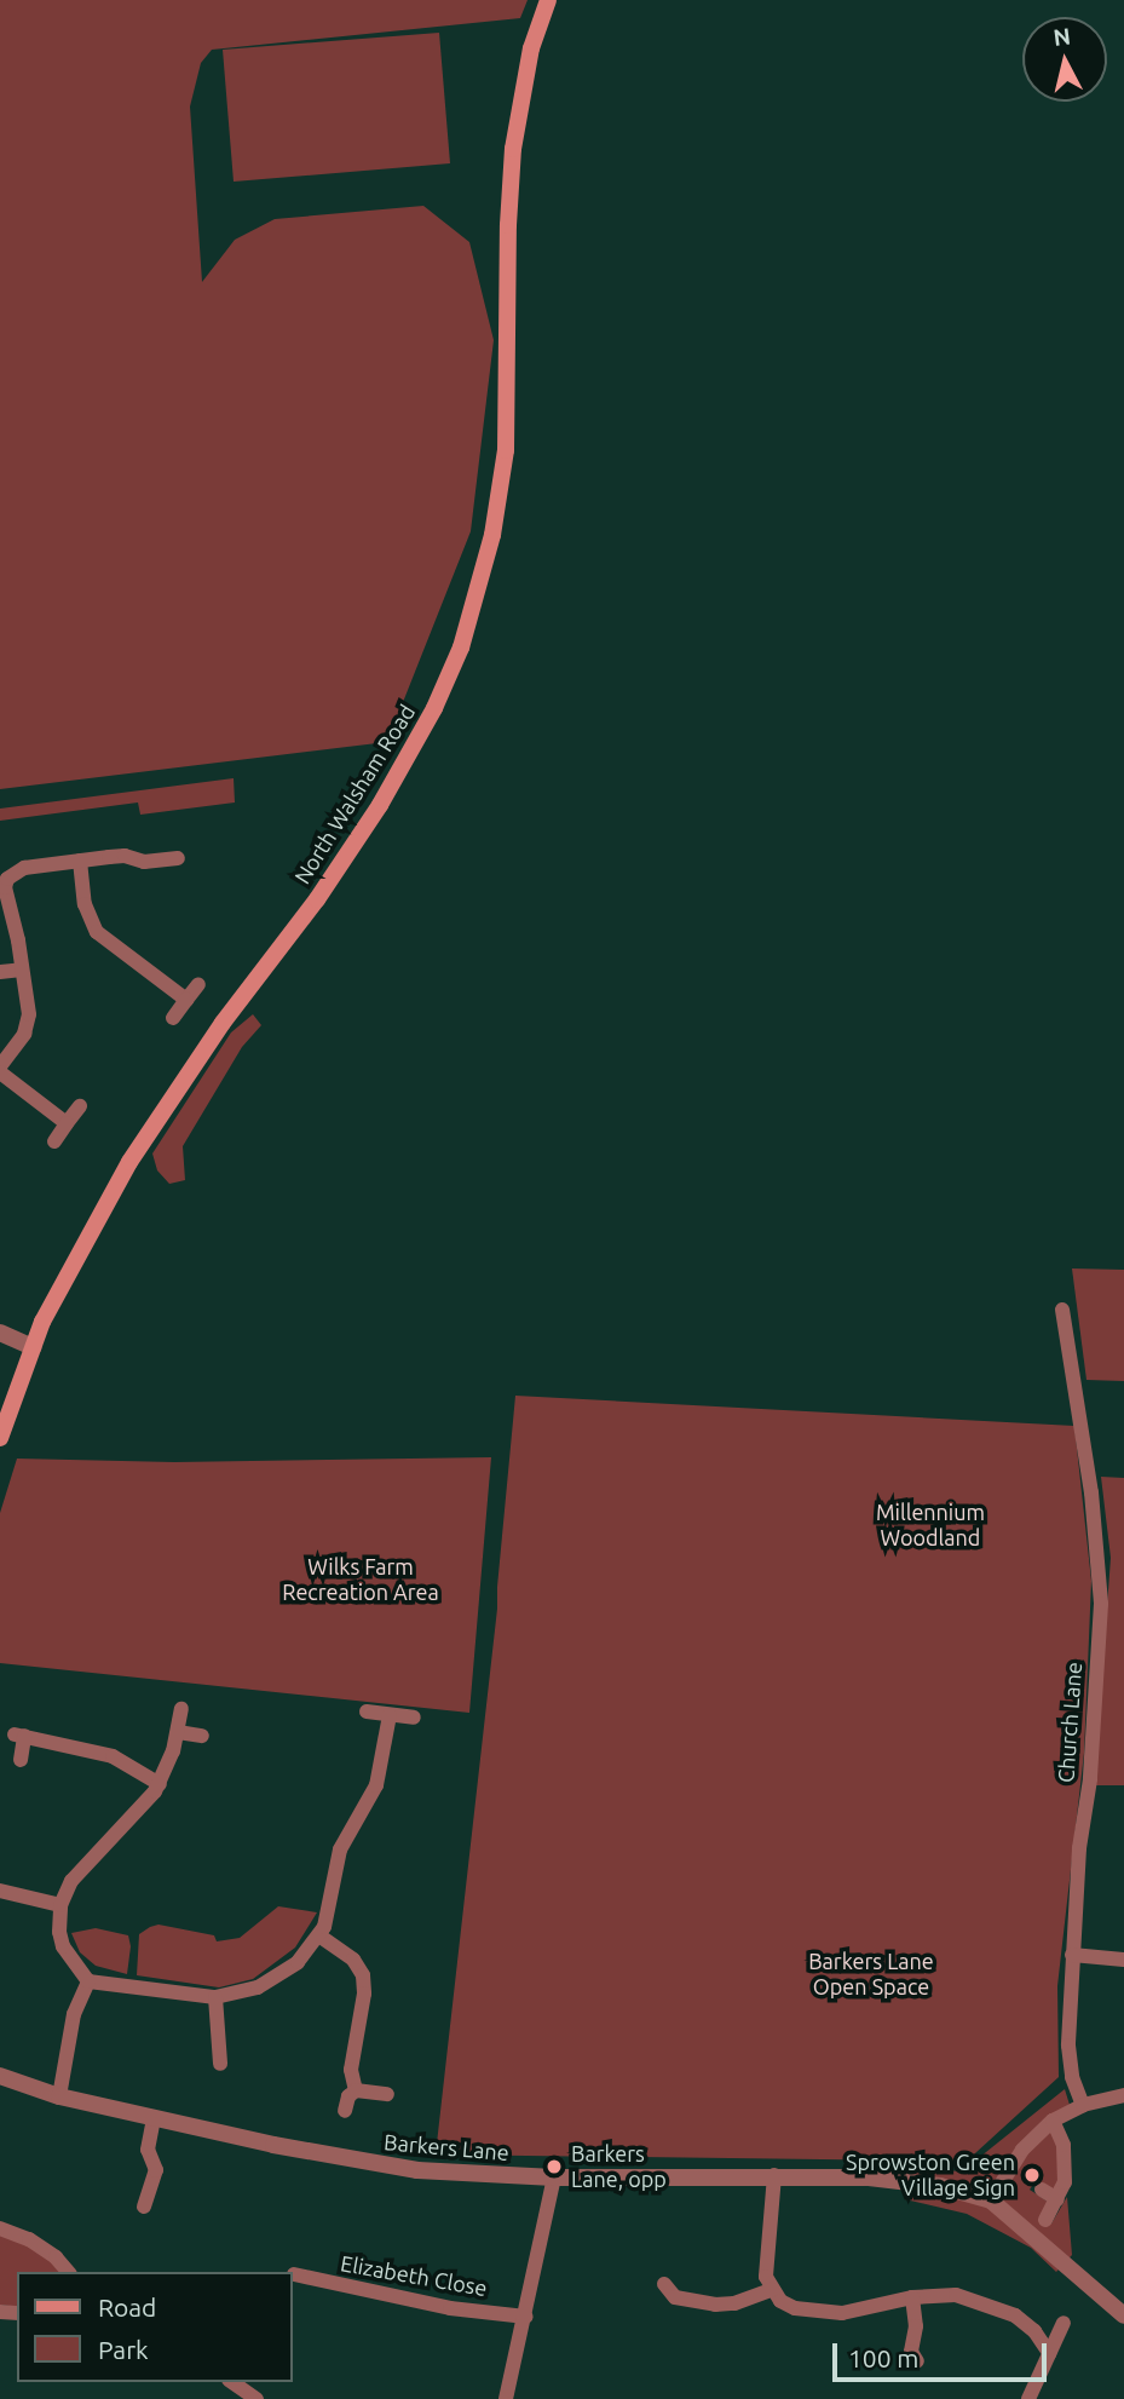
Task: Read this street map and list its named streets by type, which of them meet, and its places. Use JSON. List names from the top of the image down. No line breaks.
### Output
{"streets":{"main road":["North Walsham Road"],"street":["Church Lane","Barkers Lane","Elizabeth Close"]},"parks":["Millennium Woodland","Wilks Farm Recreation Area","Barkers Lane Open Space"],"places":["Barkers Lane, opp","Sprowston Green Village Sign"],"legend":["Road","Park"],"scale_bar":"100 m","north":"top"}
